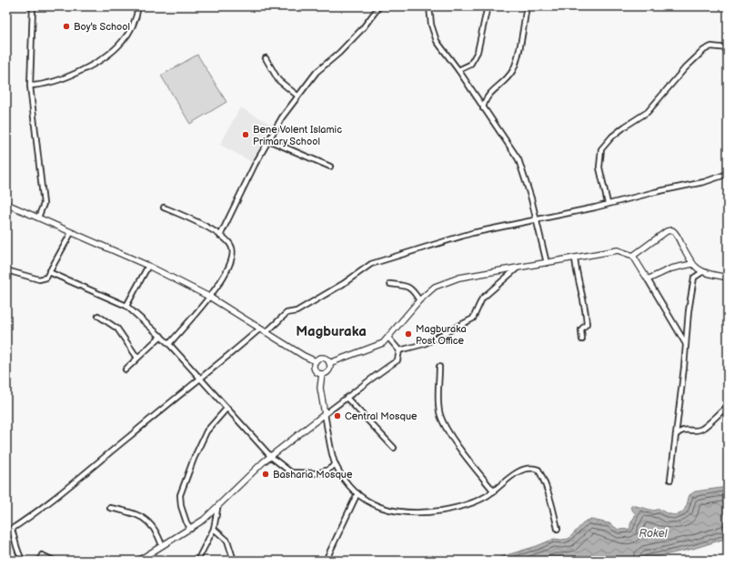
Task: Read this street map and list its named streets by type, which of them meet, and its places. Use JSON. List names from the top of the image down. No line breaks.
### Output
{"districts":["Magburaka"],"water":["Rokel"],"places":["Boy's School","Bene Volent Islamic Primary School","Magburaka Post Office","Central Mosque","Basharia Mosque"]}
